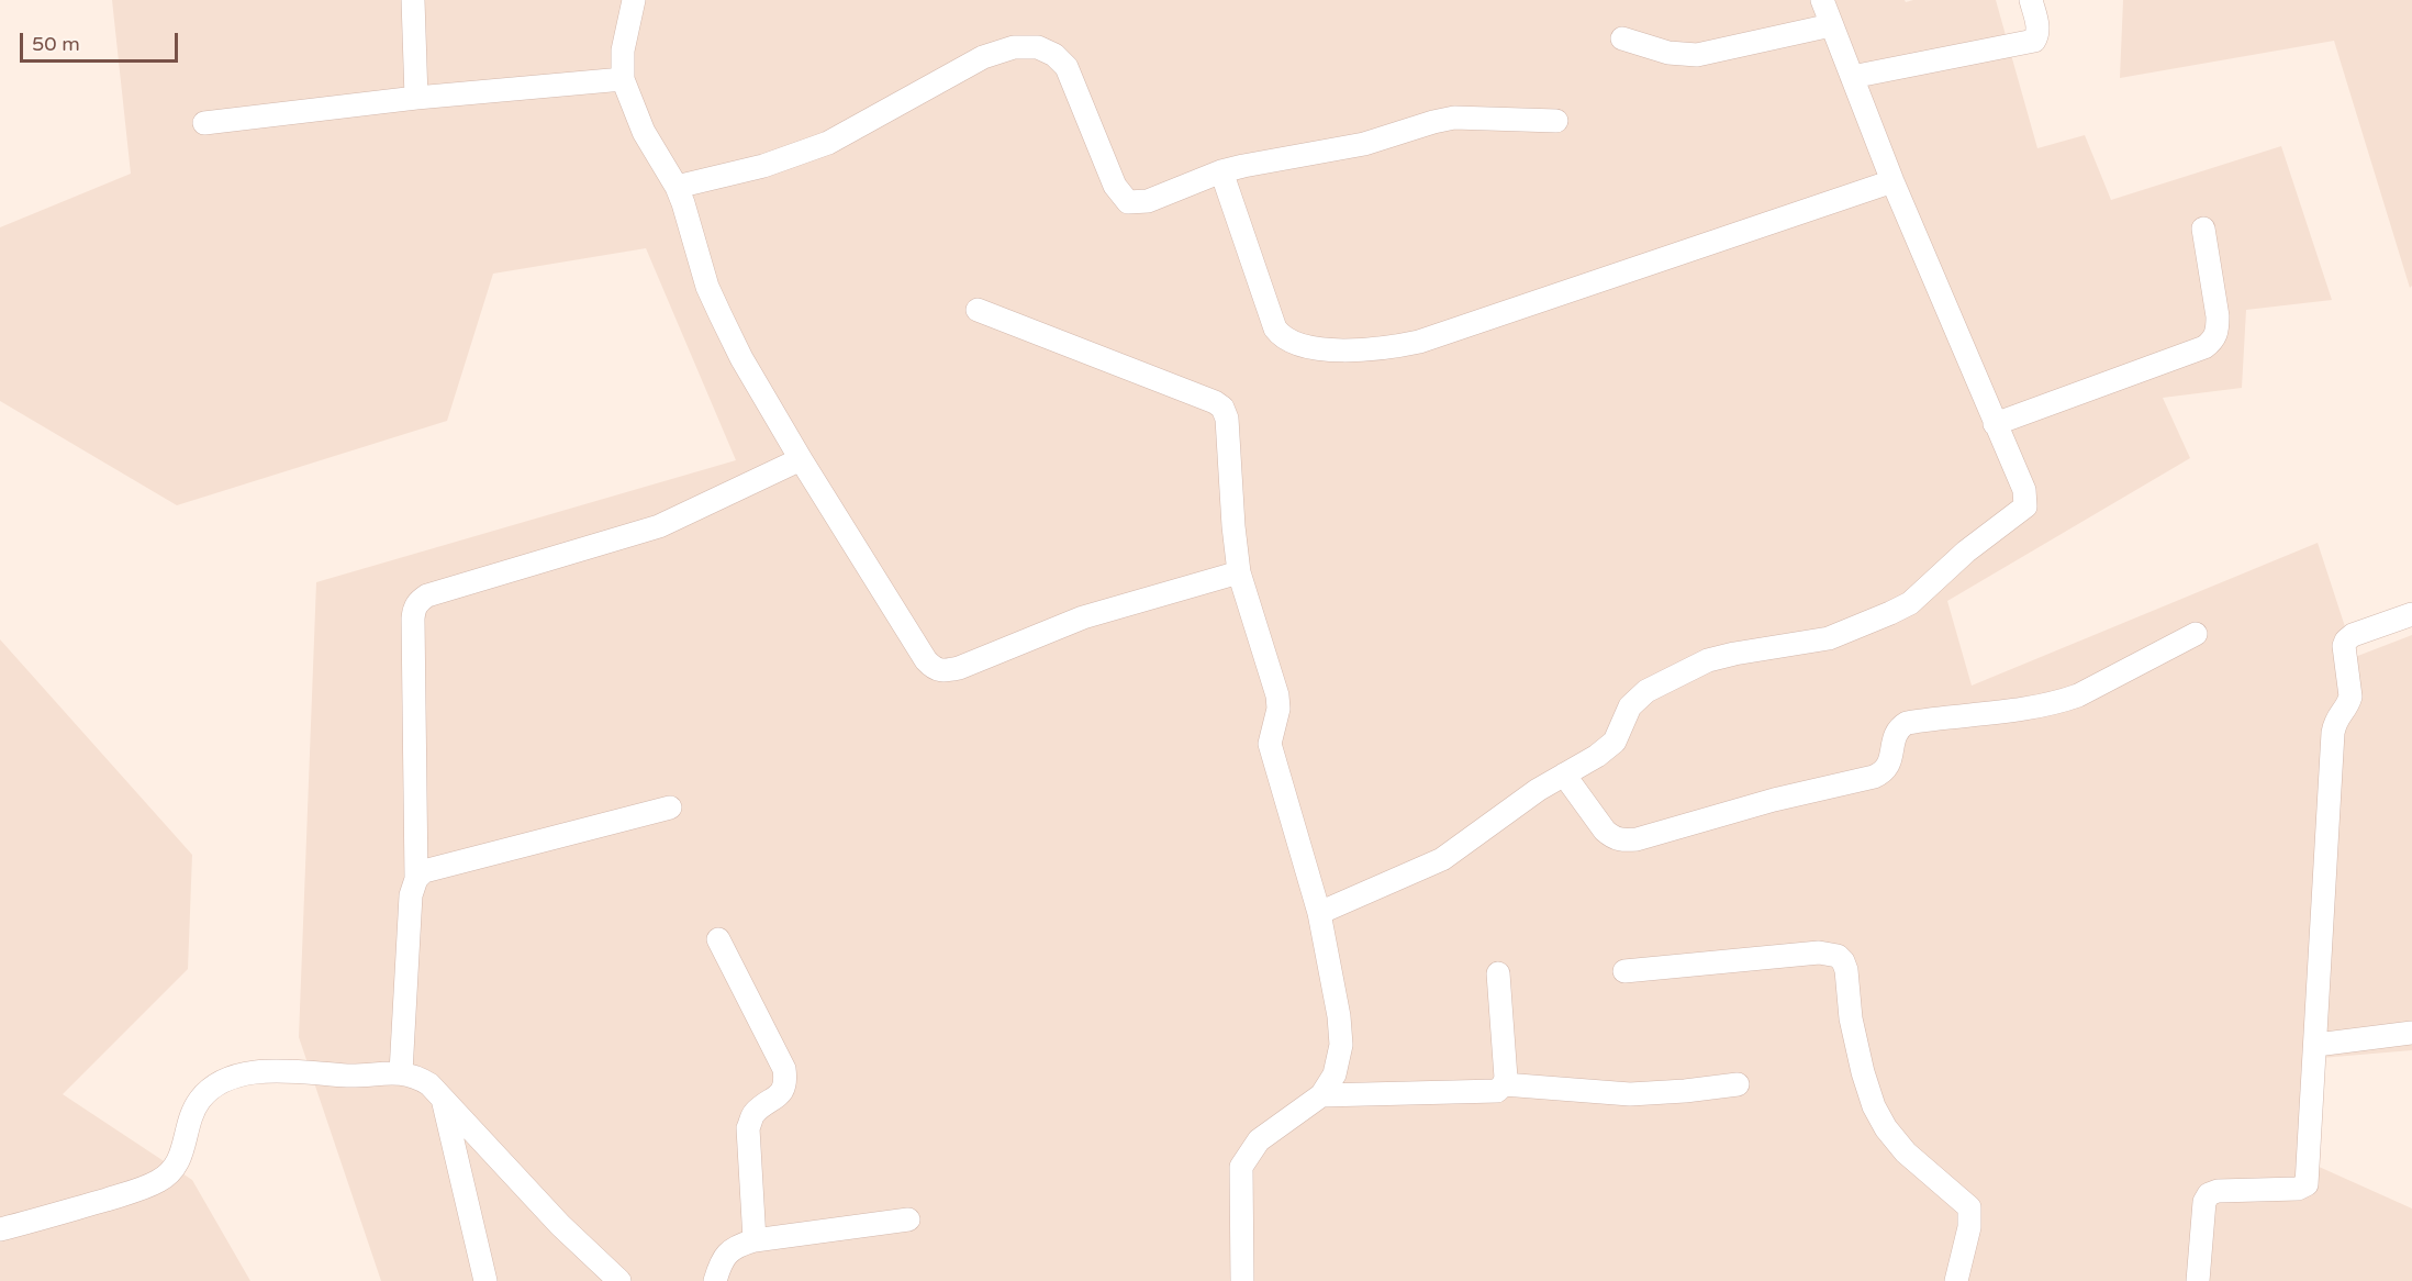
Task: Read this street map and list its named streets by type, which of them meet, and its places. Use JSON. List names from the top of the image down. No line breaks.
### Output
{"scale_bar":"50 m"}
